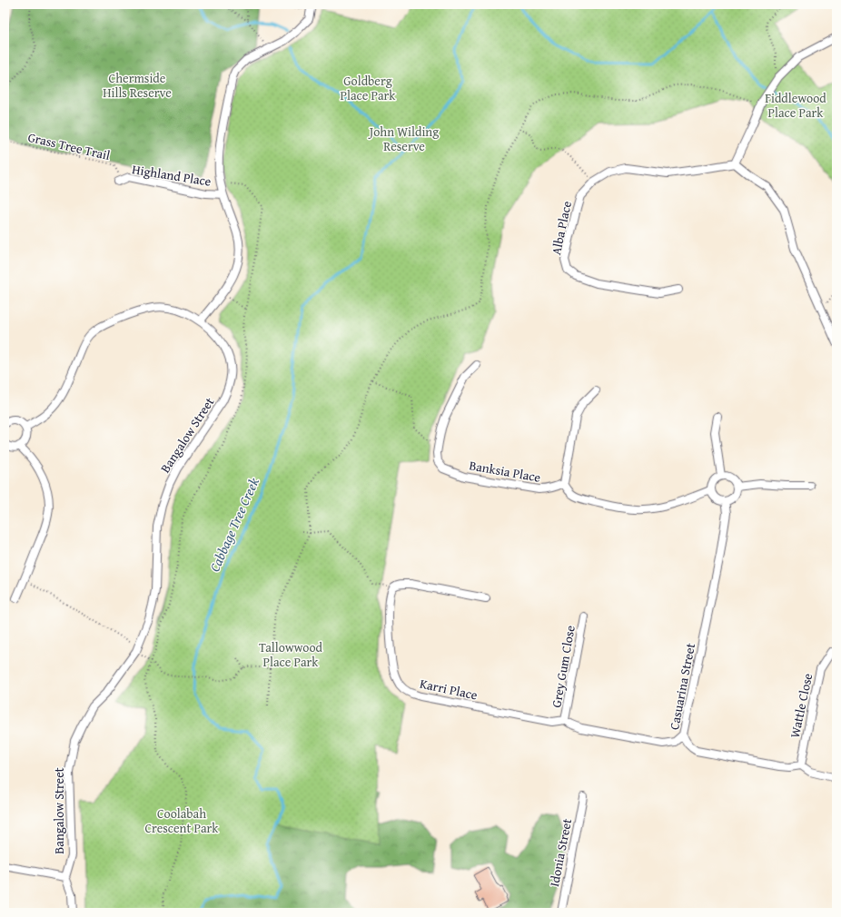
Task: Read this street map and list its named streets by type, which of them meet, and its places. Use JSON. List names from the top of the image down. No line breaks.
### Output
{"streets":{"street":["Highland Place","Alba Place","Bangalow Street","Banksia Place","Grey Gum Close","Casuarina Street","Karri Place","Wattle Close","Idonia Street"],"path":["Grass Tree Trail"]},"crossings":[["Grass Tree Trail","Highland Place"],["Grey Gum Close","Karri Place"],["Casuarina Street","Wattle Close"]],"water":["Cabbage Tree Creek"],"parks":["Chermside Hills Reserve","Goldberg Place Park","Fiddlewood Place Park","John Wilding Reserve","Tallowwood Place Park","Coolabah Crescent Park"]}
